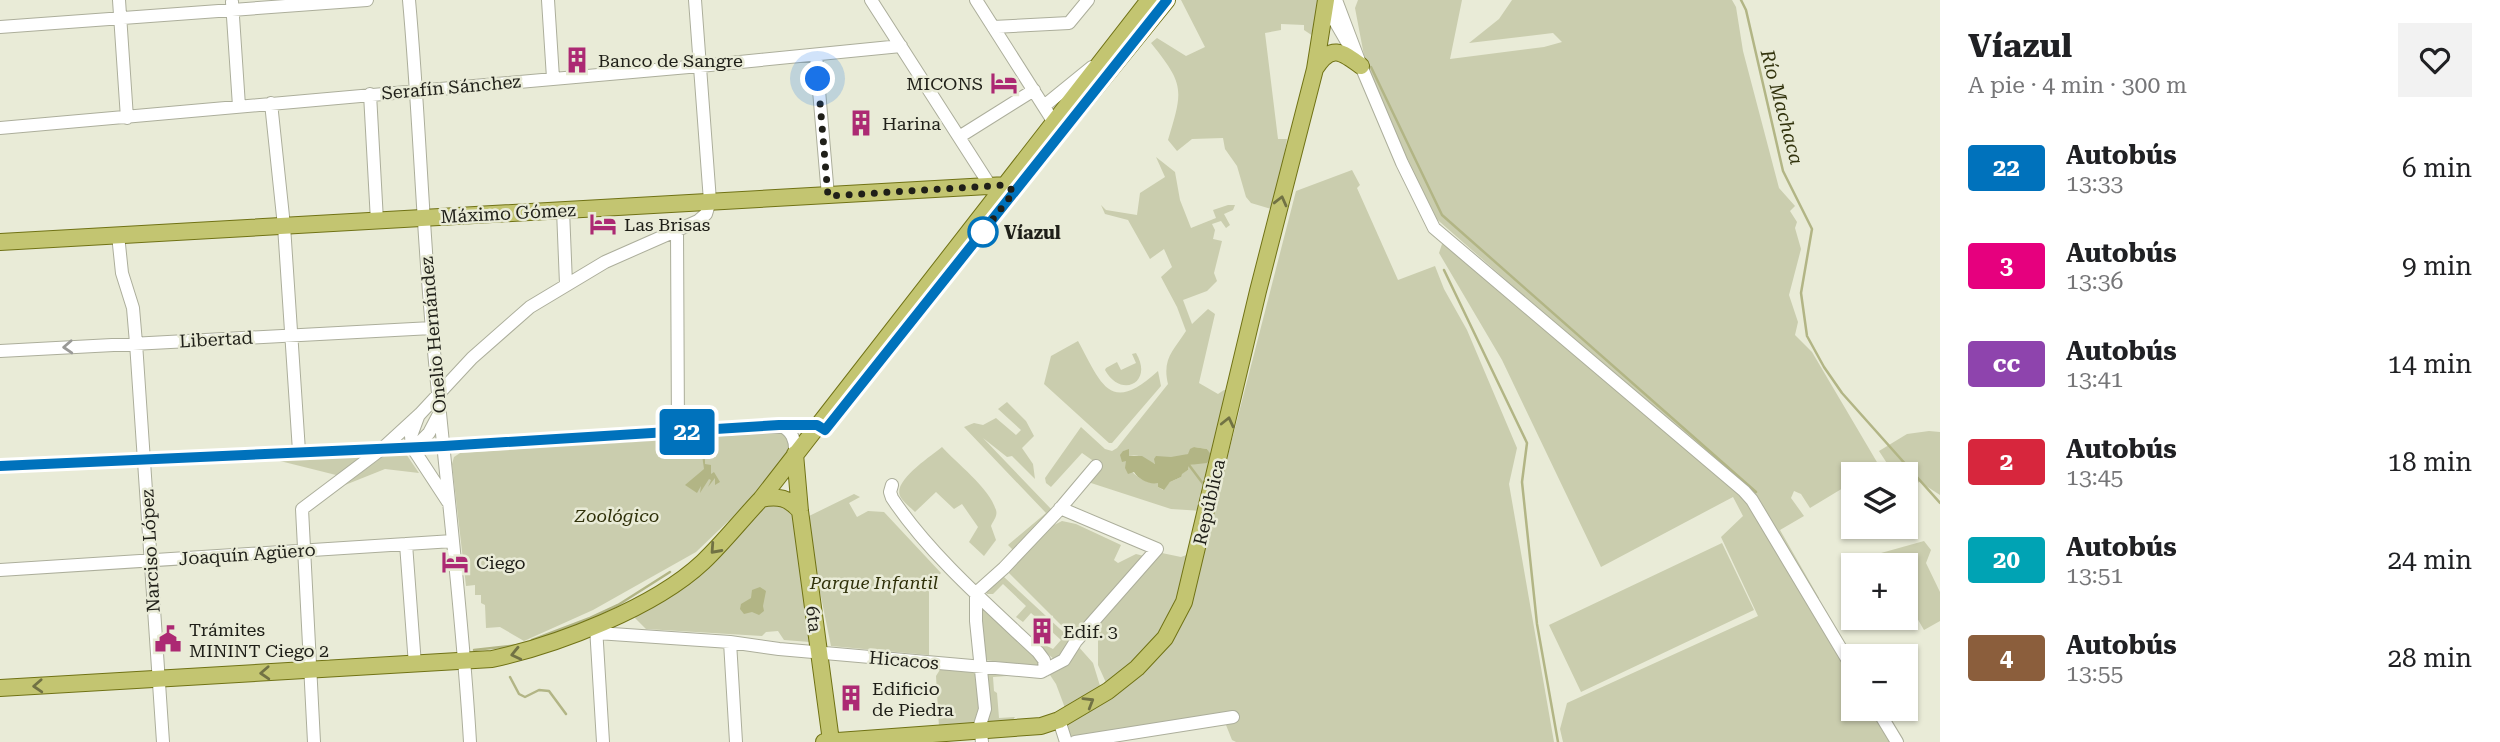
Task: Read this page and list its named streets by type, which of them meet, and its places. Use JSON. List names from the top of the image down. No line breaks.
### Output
{"streets":{"main road":["Máximo Gómez","República","6ta"],"street":["Serafín Sánchez","Onelio Hernández","Libertad","Narciso López","Joaquín Agüero","Hicacos"]},"crossings":[["Serafín Sánchez","Onelio Hernández"],["Máximo Gómez","Onelio Hernández"],["Máximo Gómez","Narciso López"],["Onelio Hernández","Libertad"],["Onelio Hernández","Joaquín Agüero"],["Libertad","Narciso López"],["República","6ta"],["Narciso López","Joaquín Agüero"],["6ta","Hicacos"]],"one_way":["República"],"water":["Río Machaca"],"parks":["Zoológico","Parque Infantil"],"places":{"building":["Banco de Sangre","Harina","Edif. 3","Edificio de Piedra"],"hotel":["MICONS","Las Brisas","Ciego"],"other":["Víazul"],"public building":["Trámites MININT Ciego 2"]},"lines":["bus line 22"],"page":{"on_map":"22","heading":["Víazul","A pie · 4 min · 300 m"],"list":[{"mark":"22","name":"Autobús","note":"13:33","value":"6 min"},{"mark":"3","name":"Autobús","note":"13:36","value":"9 min"},{"mark":"cc","name":"Autobús","note":"13:41","value":"14 min"},{"mark":"2","name":"Autobús","note":"13:45","value":"18 min"},{"mark":"20","name":"Autobús","note":"13:51","value":"24 min"},{"mark":"4","name":"Autobús","note":"13:55","value":"28 min"}],"map_buttons":["+","−"]}}
